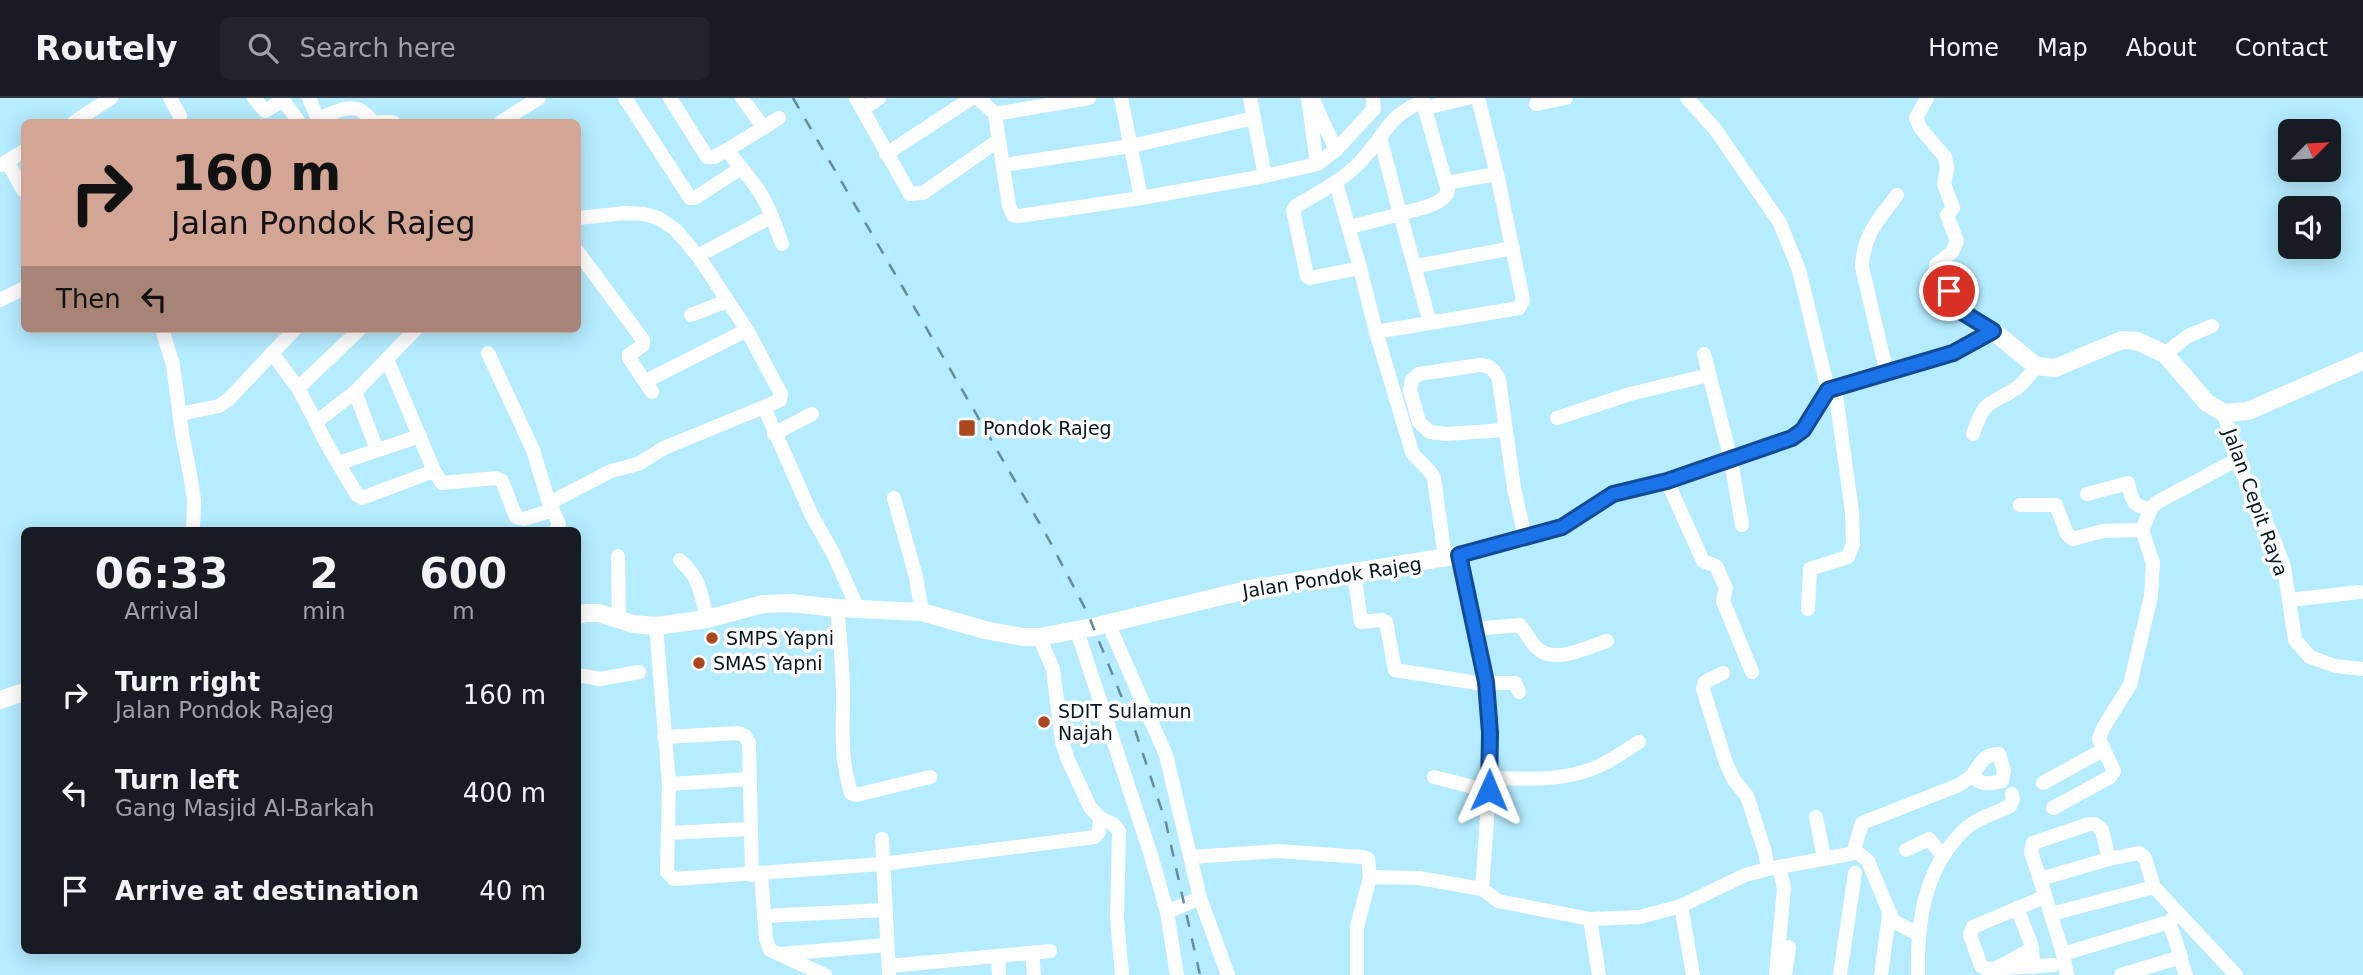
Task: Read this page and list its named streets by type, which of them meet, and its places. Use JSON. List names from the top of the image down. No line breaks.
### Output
{"streets":{"main road":["Jalan Pondok Rajeg"],"street":["Jalan Cepit Raya"]},"places":{"transit":["Pondok Rajeg"],"other":["SMPS Yapni","SMAS Yapni","SDIT Sulamun Najah"]},"north":"top right","page":{"header":"Routely","search":"Search here","nav":["Home","Map","About","Contact"],"turn":["160 m","Jalan Pondok Rajeg"],"then":"Then","eta":["06:33","Arrival","2","min","600","m"],"list":[{"name":"Turn right","note":"Jalan Pondok Rajeg","value":"160 m"},{"name":"Turn left","note":"Gang Masjid Al-Barkah","value":"400 m"},{"name":"Arrive at destination","value":"40 m"}]}}
